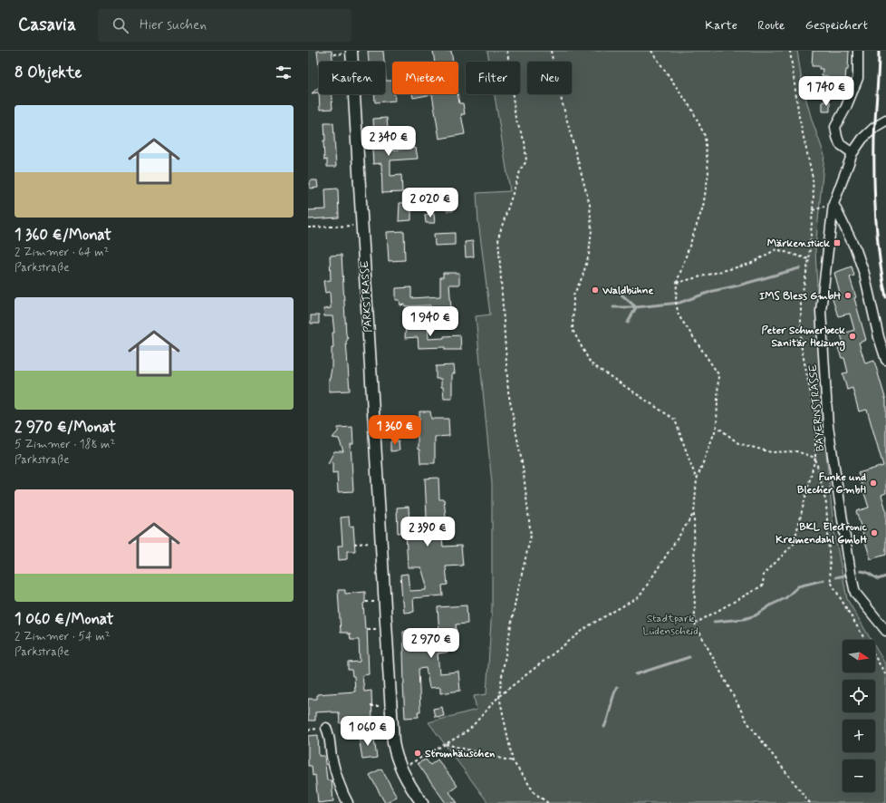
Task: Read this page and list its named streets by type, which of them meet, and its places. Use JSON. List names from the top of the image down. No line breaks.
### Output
{"streets":{"street":["PARKSTRASSE","BAYERNSTRASSE"]},"parks":["Stadtpark Lüdenscheid"],"places":{"transit":["Märkenstück"],"other":["Waldbühne","IMS Bless GmbH","Peter Schmerbeck Sanitär Heizung","Funke und Blecher GmbH","BKL Electronic Kreimendahl GmbH","Stromhäuschen"]},"north":"right","page":{"header":"Casavia","search":"Hier suchen","nav":["Karte","Route","Gespeichert"],"heading":"8 Objekte","chip":["Kaufen","Mieten","Filter","Neu"],"price":["1 740 €","2 340 €","2 020 €","1 940 €","1 360 €","2 390 €","2 970 €","1 060 €"],"list":[{"name":"1 360 €/Monat","note":"2 Zimmer · 64 m² · Parkstraße"},{"name":"2 970 €/Monat","note":"5 Zimmer · 188 m² · Parkstraße"},{"name":"1 060 €/Monat","note":"2 Zimmer · 54 m² · Parkstraße"}],"map_buttons":["+","−"]}}
